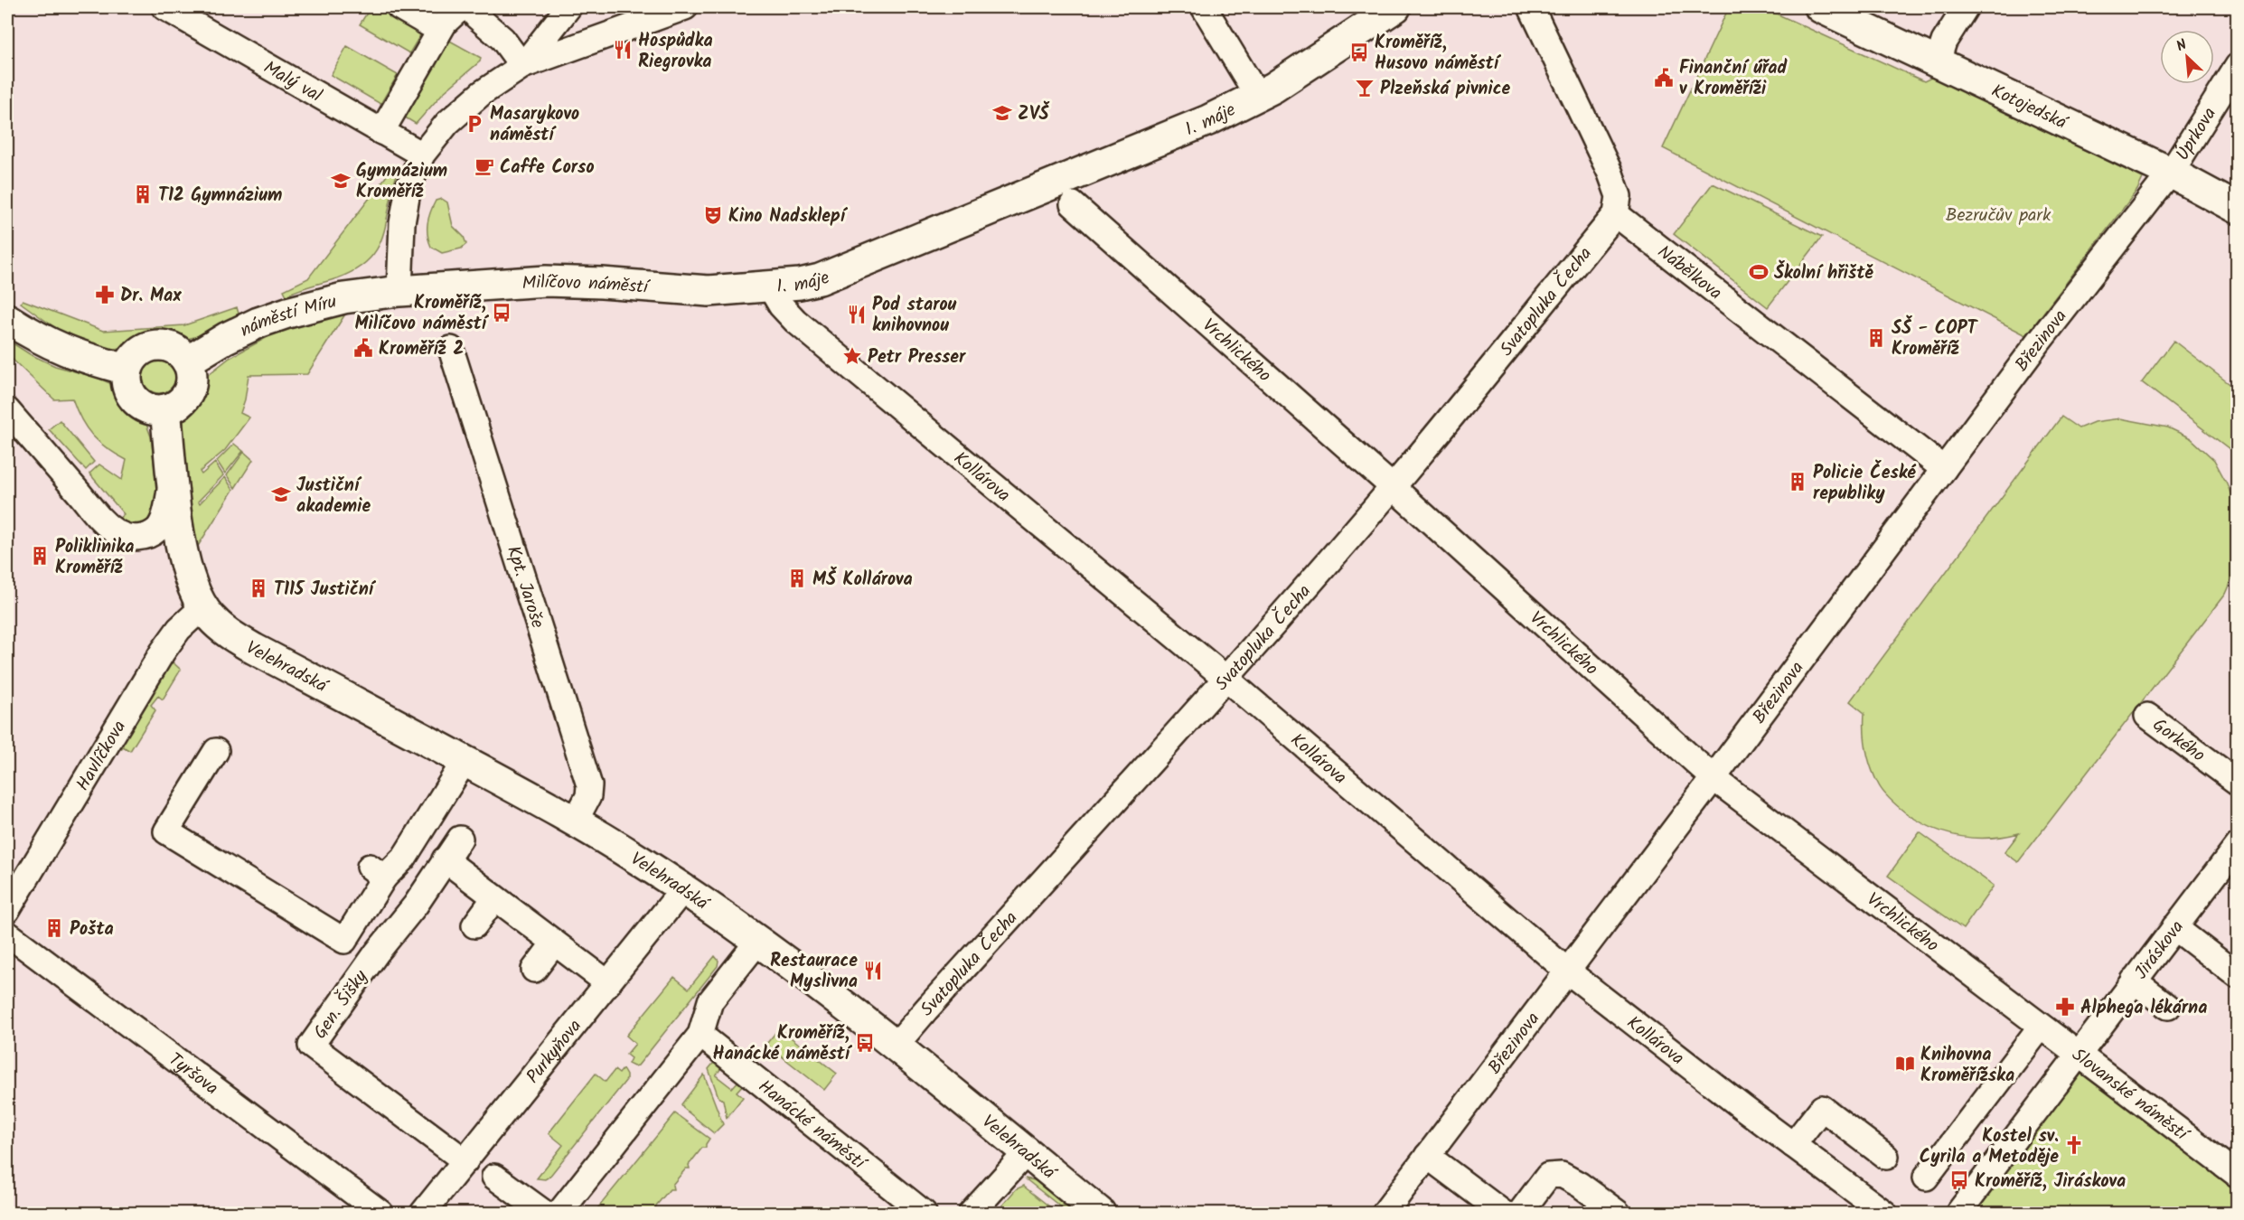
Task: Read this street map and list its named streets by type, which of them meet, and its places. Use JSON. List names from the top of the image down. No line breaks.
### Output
{"streets":{"main road":["Kotojedská","1. máje","Milíčovo náměstí","náměstí Míru","Velehradská"],"street":["Malý val","Úprkova","Nábělkova","Svatopluka Čecha","Březinova","Vrchlického","Kollárova","Kpt. Jaroše","Gorkého","Havlíčkova","Jiráskova","Gen. Šišky","Purkyňova","Tyršova","Slovanské náměstí","Hanácké náměstí"]},"crossings":[["Kotojedská","Úprkova"],["Kotojedská","Březinova"],["1. máje","Milíčovo náměstí"],["1. máje","Kollárova"],["Úprkova","Březinova"],["Nábělkova","Svatopluka Čecha"],["Nábělkova","Březinova"],["Milíčovo náměstí","náměstí Míru"],["Milíčovo náměstí","Kollárova"],["Svatopluka Čecha","Vrchlického"],["Svatopluka Čecha","Kollárova"],["Svatopluka Čecha","Velehradská"],["Březinova","Vrchlického"],["Březinova","Kollárova"],["Vrchlického","Jiráskova"],["Vrchlického","Slovanské náměstí"],["Kpt. Jaroše","Velehradská"],["Velehradská","Havlíčkova"],["Velehradská","Purkyňova"],["Jiráskova","Slovanské náměstí"],["Gen. Šišky","Purkyňova"]],"parks":["Bezručův park"],"places":{"restaurant":["Hospůdka Riegrovka","Pod starou knihovnou","Restaurace Myslivna"],"bus stop":["Kroměříž, Husovo náměstí","Kroměříž, Milíčovo náměstí","Kroměříž, Hanácké náměstí","Kroměříž, Jiráskova"],"public building":["Finanční úřad v Kroměříži","Kroměříž 2"],"bar":["Plzeňská pivnice"],"school or university":["ZVŠ","Gymnázium Kroměříž","Justiční akademie"],"parking":["Masarykovo náměstí"],"cafe":["Caffe Corso"],"building":["T12 Gymnázium","SŠ - COPT Kroměříž","Policie České republiky","Poliklinika Kroměříž","MŠ Kollárova","T115 Justiční","Pošta"],"theatre":["Kino Nadsklepí"],"sports":["Školní hřiště"],"pharmacy":["Dr. Max","Alphega lékárna"],"place":["Petr Presser"],"library":["Knihovna Kroměřížska"],"church":["Kostel sv. Cyrila a Metoděje"]},"north":"top left"}
